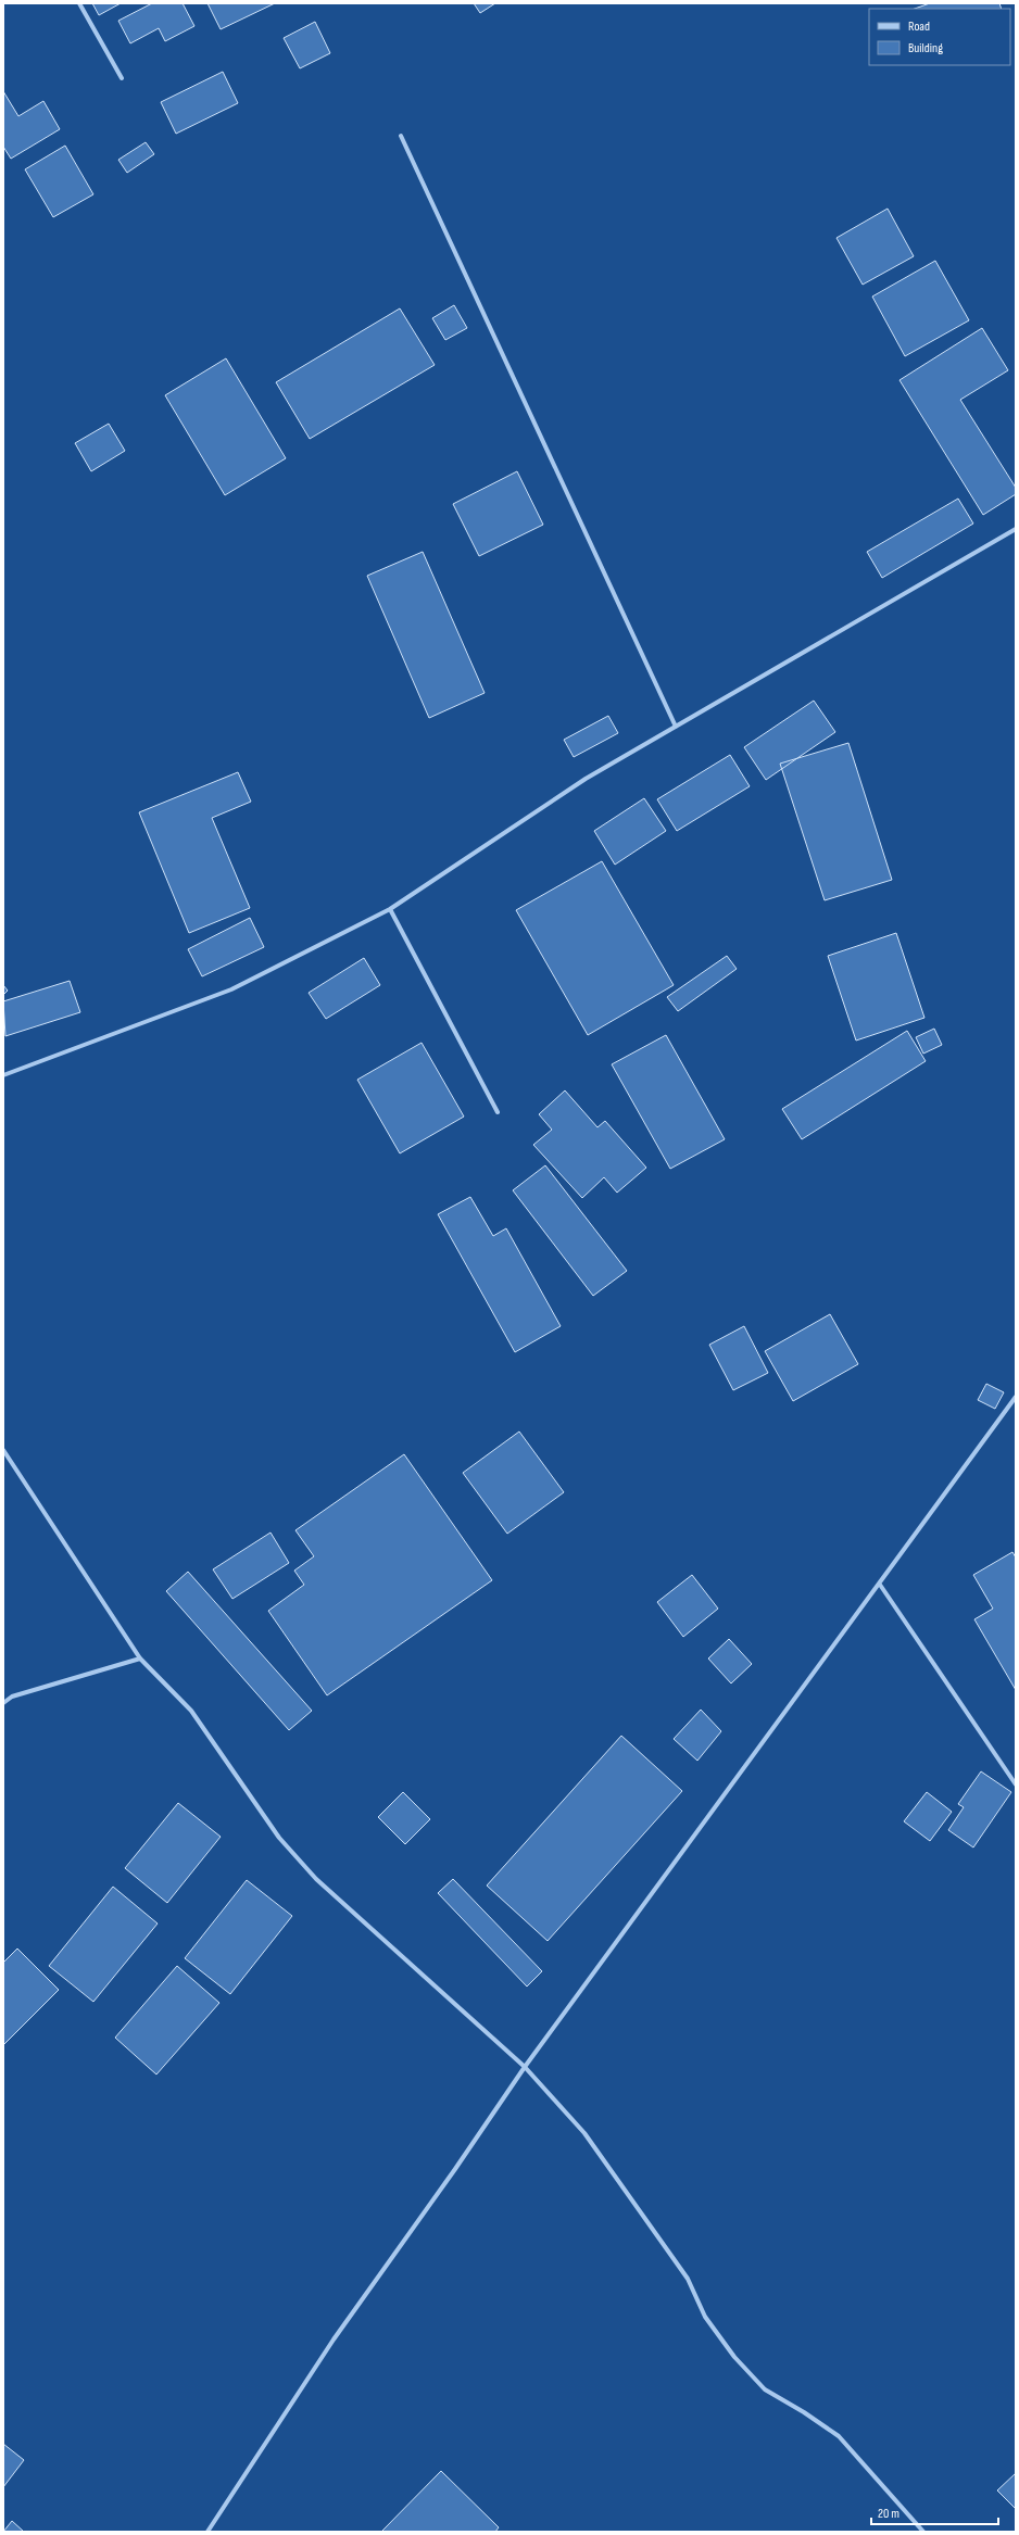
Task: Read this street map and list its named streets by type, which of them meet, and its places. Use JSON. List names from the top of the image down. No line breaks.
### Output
{"legend":["Road","Building"],"scale_bar":"20 m"}
